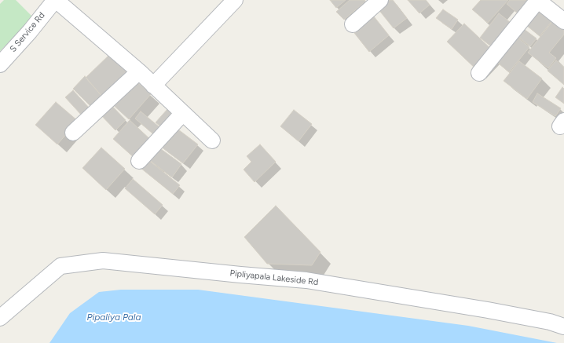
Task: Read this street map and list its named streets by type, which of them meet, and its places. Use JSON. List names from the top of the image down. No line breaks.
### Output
{"streets":{"street":["S Service Rd","Pipliyapala Lakeside Rd"]},"water":["Pipaliya Pala"]}
